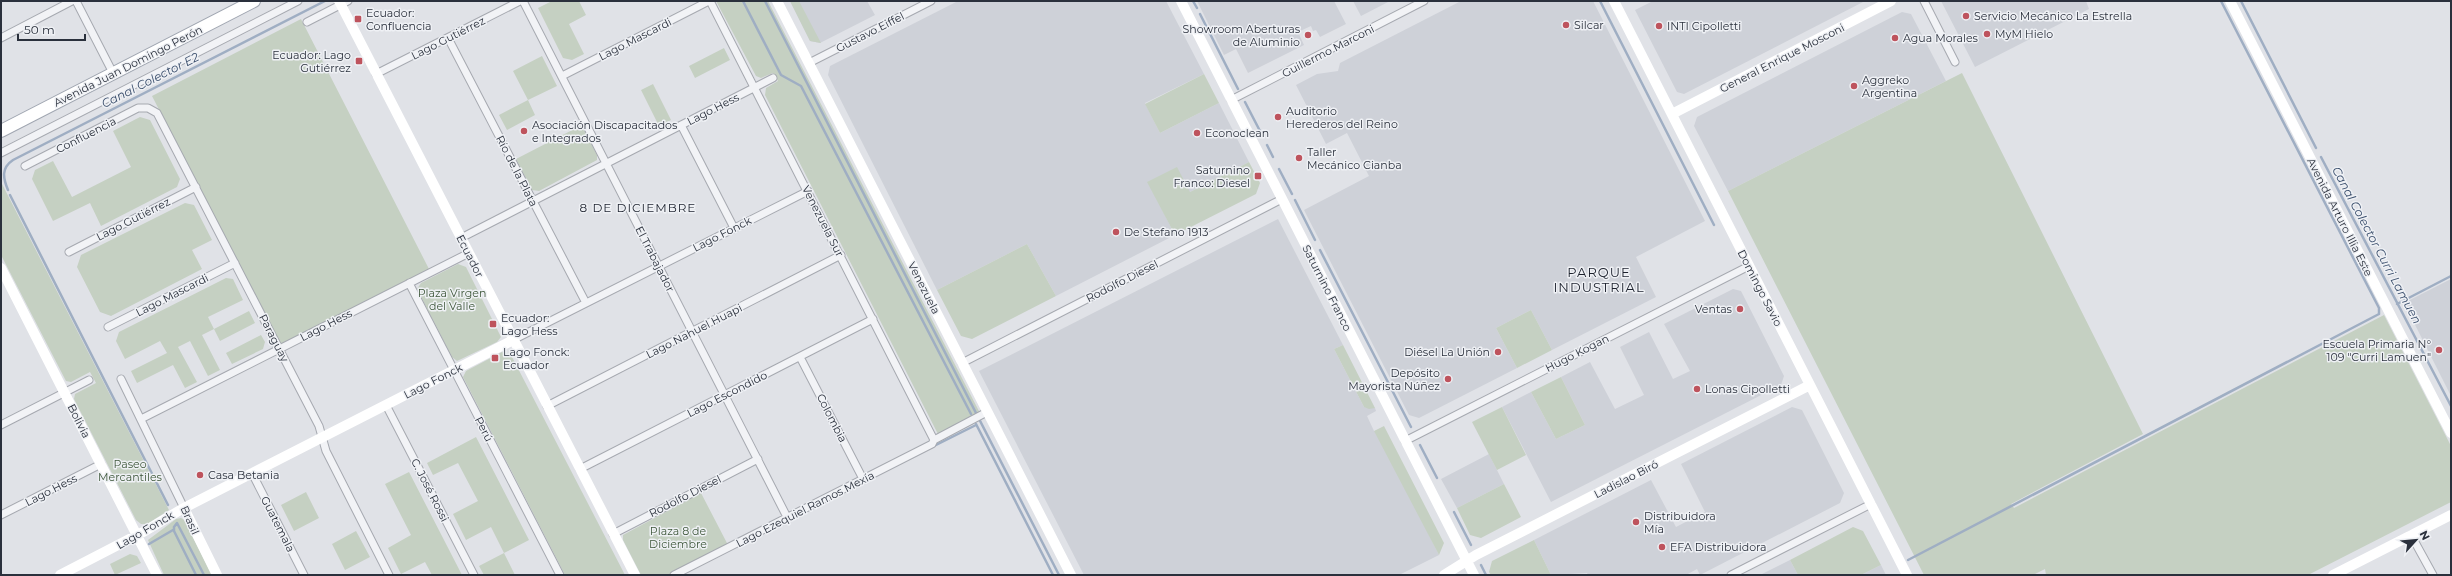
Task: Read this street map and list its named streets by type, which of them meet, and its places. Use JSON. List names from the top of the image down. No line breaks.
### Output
{"streets":{"main road":["Avenida Juan Domingo Perón"],"street":["Gustavo Eiffel","Lago Gutiérrez","Lago Mascardi","Guillermo Marconi","General Enrique Mosconi","Lago Hess","Confluencia","Río de la Plata","Avenida Arturo Illia Este","Venezuela Sur","Lago Fonck","Ecuador","El Trabajador","Rodolfo Diesel","Venezuela","Saturnino Franco","Domingo Savio","Lago Nahuel Huapi","Paraguay","Hugo Kogan","Lago Escondido","Colombia","Bolivia","Perú","Ladislao Biró","C. José Rossi","Lago Ezequiel Ramos Mexía","Brasil","Guatemala"]},"crossings":[["Gustavo Eiffel","Venezuela"],["Lago Gutiérrez","Río de la Plata"],["Lago Gutiérrez","Ecuador"],["Lago Gutiérrez","El Trabajador"],["Lago Gutiérrez","Paraguay"],["Lago Mascardi","Venezuela Sur"],["Lago Mascardi","El Trabajador"],["Lago Mascardi","Paraguay"],["Guillermo Marconi","Saturnino Franco"],["General Enrique Mosconi","Domingo Savio"],["Lago Hess","Río de la Plata"],["Lago Hess","Venezuela Sur"],["Lago Hess","Ecuador"],["Lago Hess","El Trabajador"],["Lago Hess","Paraguay"],["Lago Hess","Bolivia"],["Lago Hess","Perú"],["Lago Hess","Brasil"],["Confluencia","Paraguay"],["Río de la Plata","Lago Fonck"],["Venezuela Sur","Lago Fonck"],["Venezuela Sur","Lago Nahuel Huapi"],["Venezuela Sur","Lago Escondido"],["Venezuela Sur","Lago Ezequiel Ramos Mexía"],["Lago Fonck","Ecuador"],["Lago Fonck","El Trabajador"],["Lago Fonck","Paraguay"],["Lago Fonck","Bolivia"],["Lago Fonck","Perú"],["Lago Fonck","C. José Rossi"],["Lago Fonck","Brasil"],["Lago Fonck","Guatemala"],["Ecuador","Rodolfo Diesel"],["Ecuador","Lago Nahuel Huapi"],["Ecuador","Lago Escondido"],["El Trabajador","Rodolfo Diesel"],["El Trabajador","Lago Nahuel Huapi"],["El Trabajador","Lago Escondido"],["El Trabajador","Lago Ezequiel Ramos Mexía"],["Rodolfo Diesel","Venezuela"],["Rodolfo Diesel","Saturnino Franco"],["Venezuela","Lago Ezequiel Ramos Mexía"],["Saturnino Franco","Hugo Kogan"],["Saturnino Franco","Ladislao Biró"],["Domingo Savio","Hugo Kogan"],["Domingo Savio","Ladislao Biró"],["Lago Escondido","Colombia"],["Colombia","Lago Ezequiel Ramos Mexía"]],"districts":["8 DE DICIEMBRE","PARQUE INDUSTRIAL"],"water":["Canal Colector E2","Canal Colector Curri Lamuen"],"parks":["Plaza Virgen del Valle","Paseo Mercantiles","Plaza 8 de Diciembre"],"places":{"other":["Servicio Mecánico La Estrella","Silcar","INTI Cipolletti","MyM Hielo","Showroom Aberturas de Aluminio","Agua Morales","Aggreko Argentina","Auditorio Herederos del Reino","Asociación Discapacitados e Integrados","Econoclean","Taller Mecánico Cianba","De Stefano 1913","Ventas","Escuela Primaria N° 109 \"Curri Lamuen\"","Diésel La Unión","Depósito Mayorista Núñez","Lonas Cipolletti","Casa Betania","Distribuidora Mía","EFA Distribuidora"],"transit":["Ecuador: Confluencia","Ecuador: Lago Gutiérrez","Saturnino Franco: Diesel","Ecuador: Lago Hess","Lago Fonck: Ecuador"]},"scale_bar":"50 m","north":"top right"}
